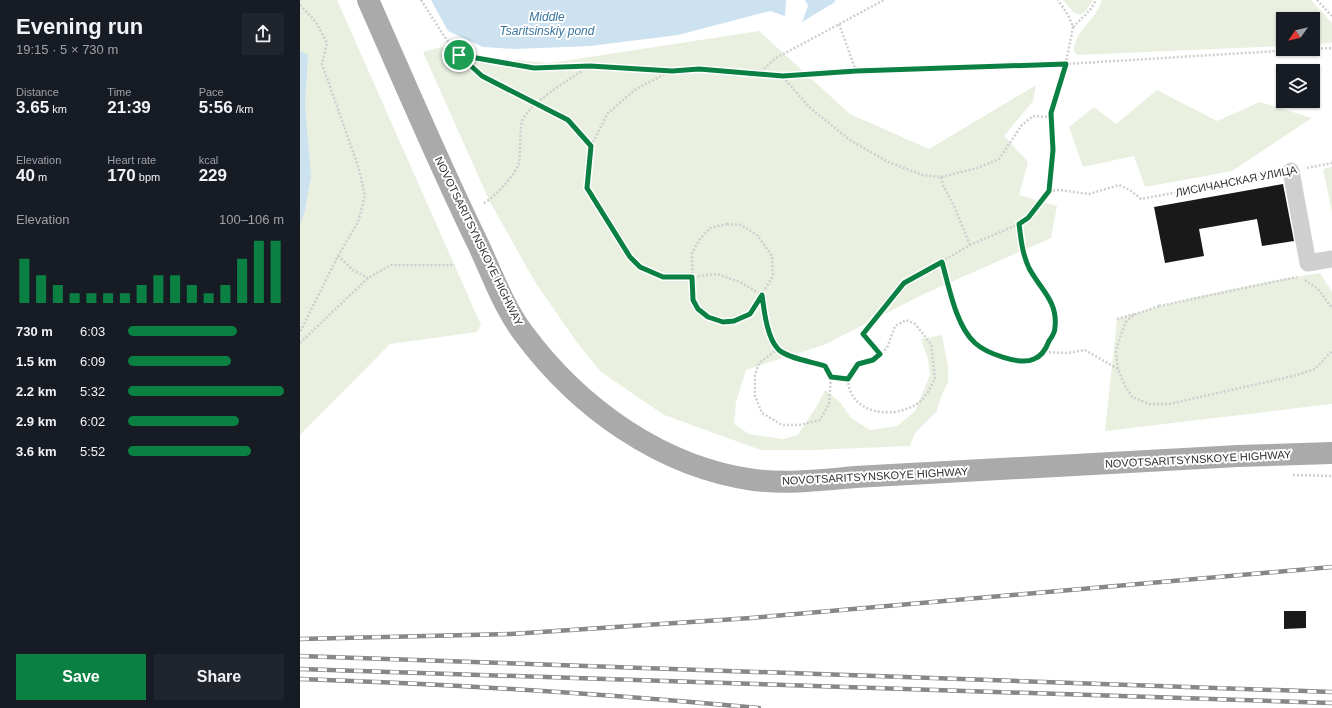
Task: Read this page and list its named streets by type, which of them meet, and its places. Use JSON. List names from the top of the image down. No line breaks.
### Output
{"streets":{"main road":["NOVOTSARITSYNSKOYE HIGHWAY"],"path":["ЛИСИЧАНСКАЯ УЛИЦА"]},"water":["Middle Tsaritsinskiy pond"],"north":"bottom left","page":{"heading":["Evening run","19:15 · 5 × 730 m"],"stats":[["Distance","3.65 km"],["Time","21:39"],["Pace","5:56 /km"],["Elevation","40 m"],["Heart rate","170 bpm"],["kcal","229"]],"chart":["Elevation","100–106 m"],"list":[{"name":"730 m","note":"6:03"},{"name":"1.5 km","note":"6:09"},{"name":"2.2 km","note":"5:32"},{"name":"2.9 km","note":"6:02"},{"name":"3.6 km","note":"5:52"}],"buttons":["Save","Share"]}}
